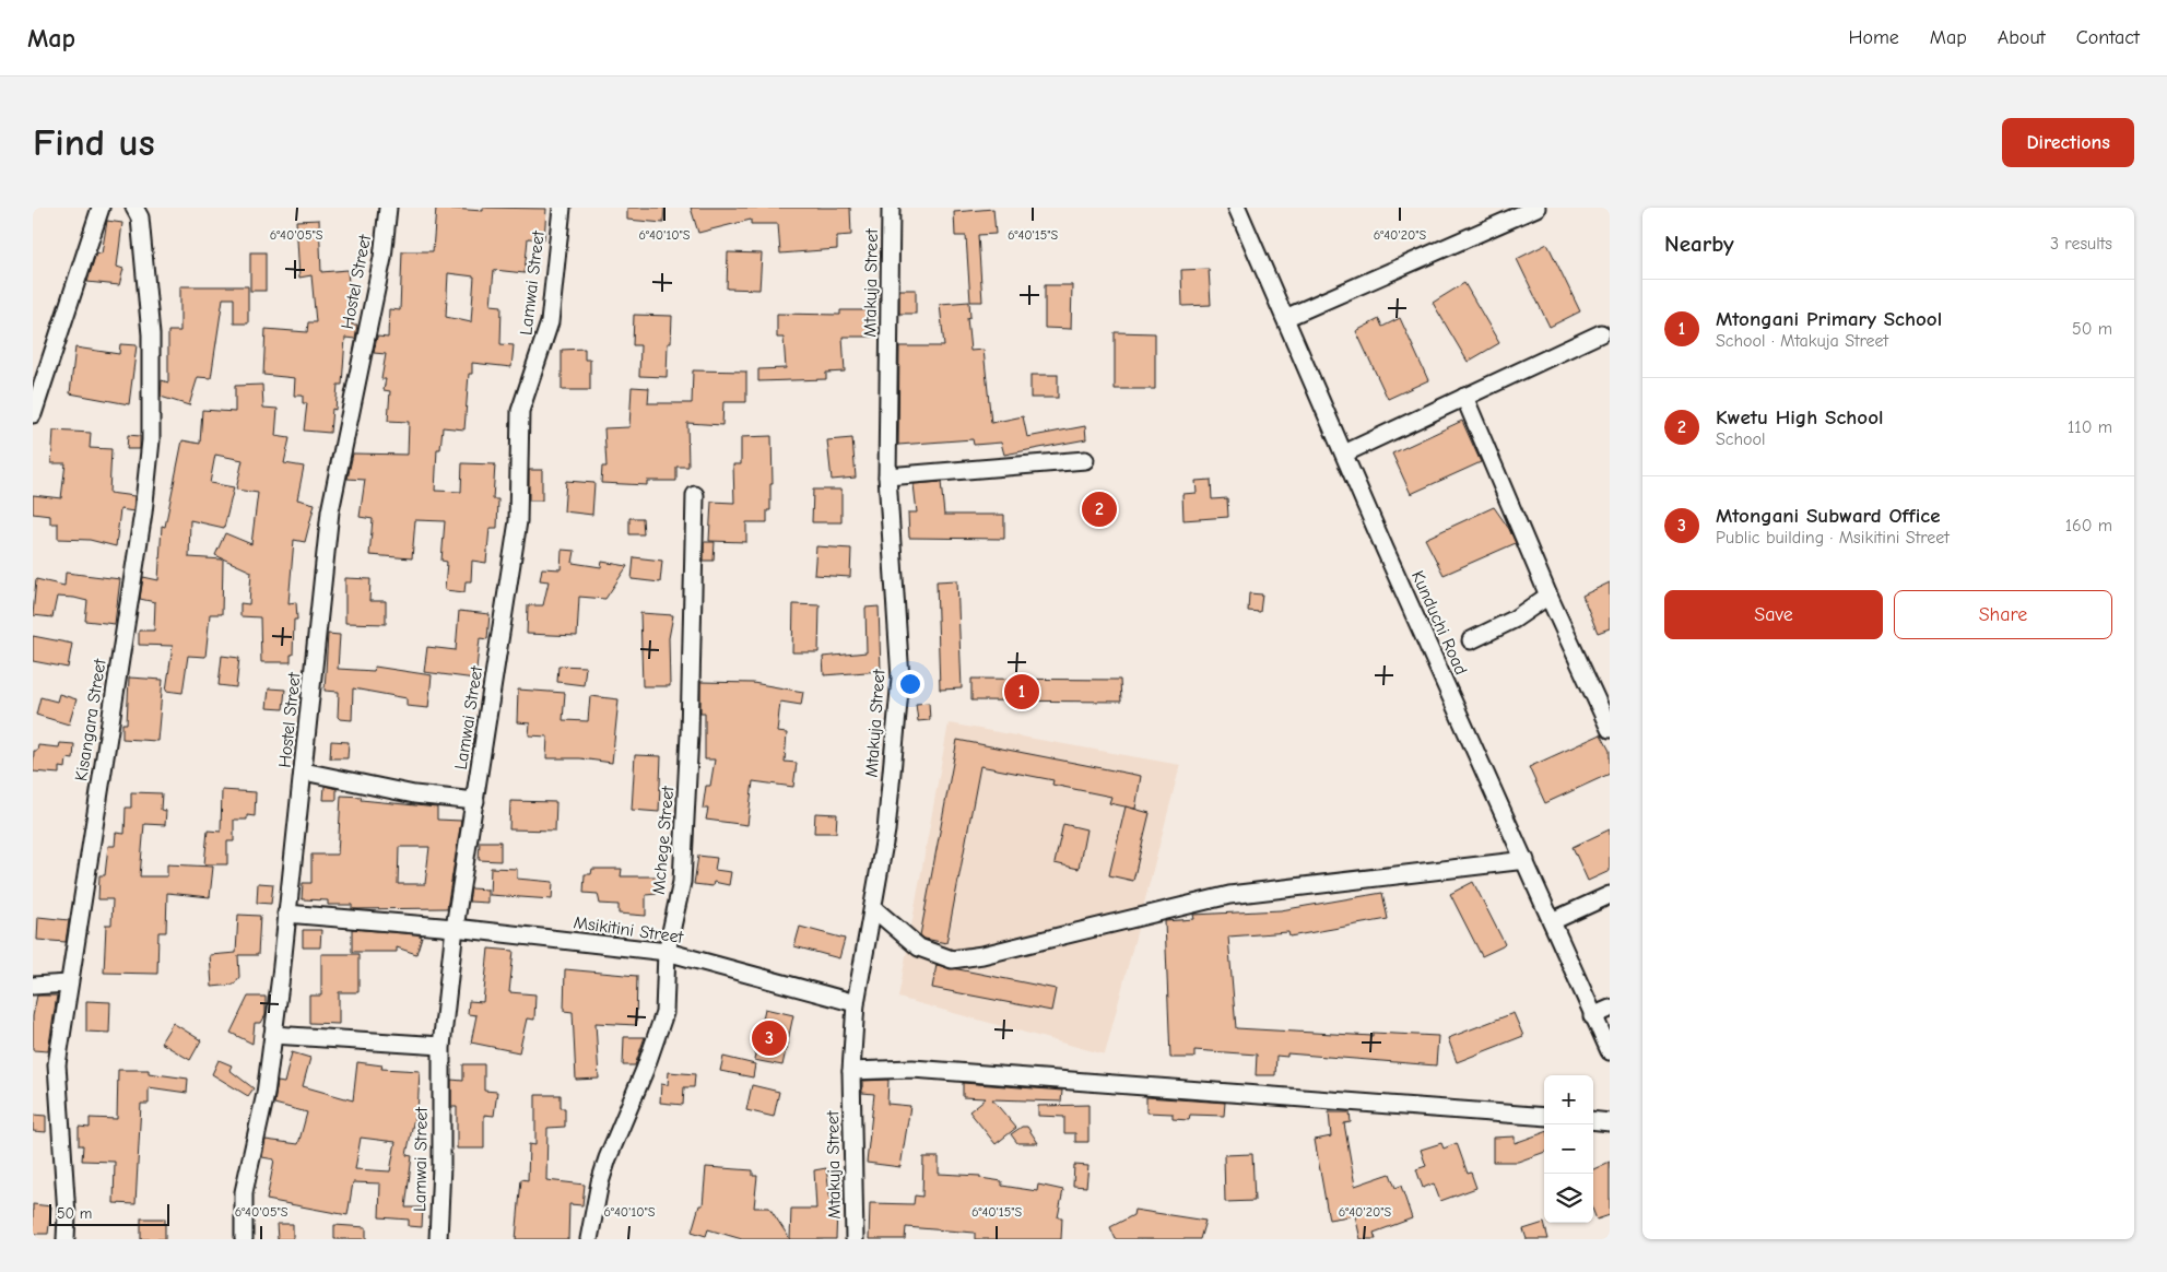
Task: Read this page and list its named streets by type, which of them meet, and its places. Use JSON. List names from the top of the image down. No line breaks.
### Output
{"streets":{"street":["Hostel Street","Lamwai Street","Mtakuja Street","Kunduchi Road","Kisangara Street","Mchege Street","Msikitini Street"]},"crossings":[["Hostel Street","Msikitini Street"],["Lamwai Street","Msikitini Street"],["Mtakuja Street","Msikitini Street"],["Mchege Street","Msikitini Street"]],"scale_bar":"50 m","page":{"header":"Map","nav":["Home","Map","About","Contact"],"buttons":["Directions",["Save","Share"]],"title":"Find us","heading":["Nearby","3 results"],"list":[{"mark":"1","name":"Mtongani Primary School","note":"School · Mtakuja Street","value":"50 m"},{"mark":"2","name":"Kwetu High School","note":"School","value":"110 m"},{"mark":"3","name":"Mtongani Subward Office","note":"Public building · Msikitini Street","value":"160 m"}],"pins":["2","1","3"],"map_buttons":["+","−"],"scale":"50 m"},"coordinates":["6°40'05\"S","6°40'10\"S","6°40'15\"S","6°40'20\"S"]}
